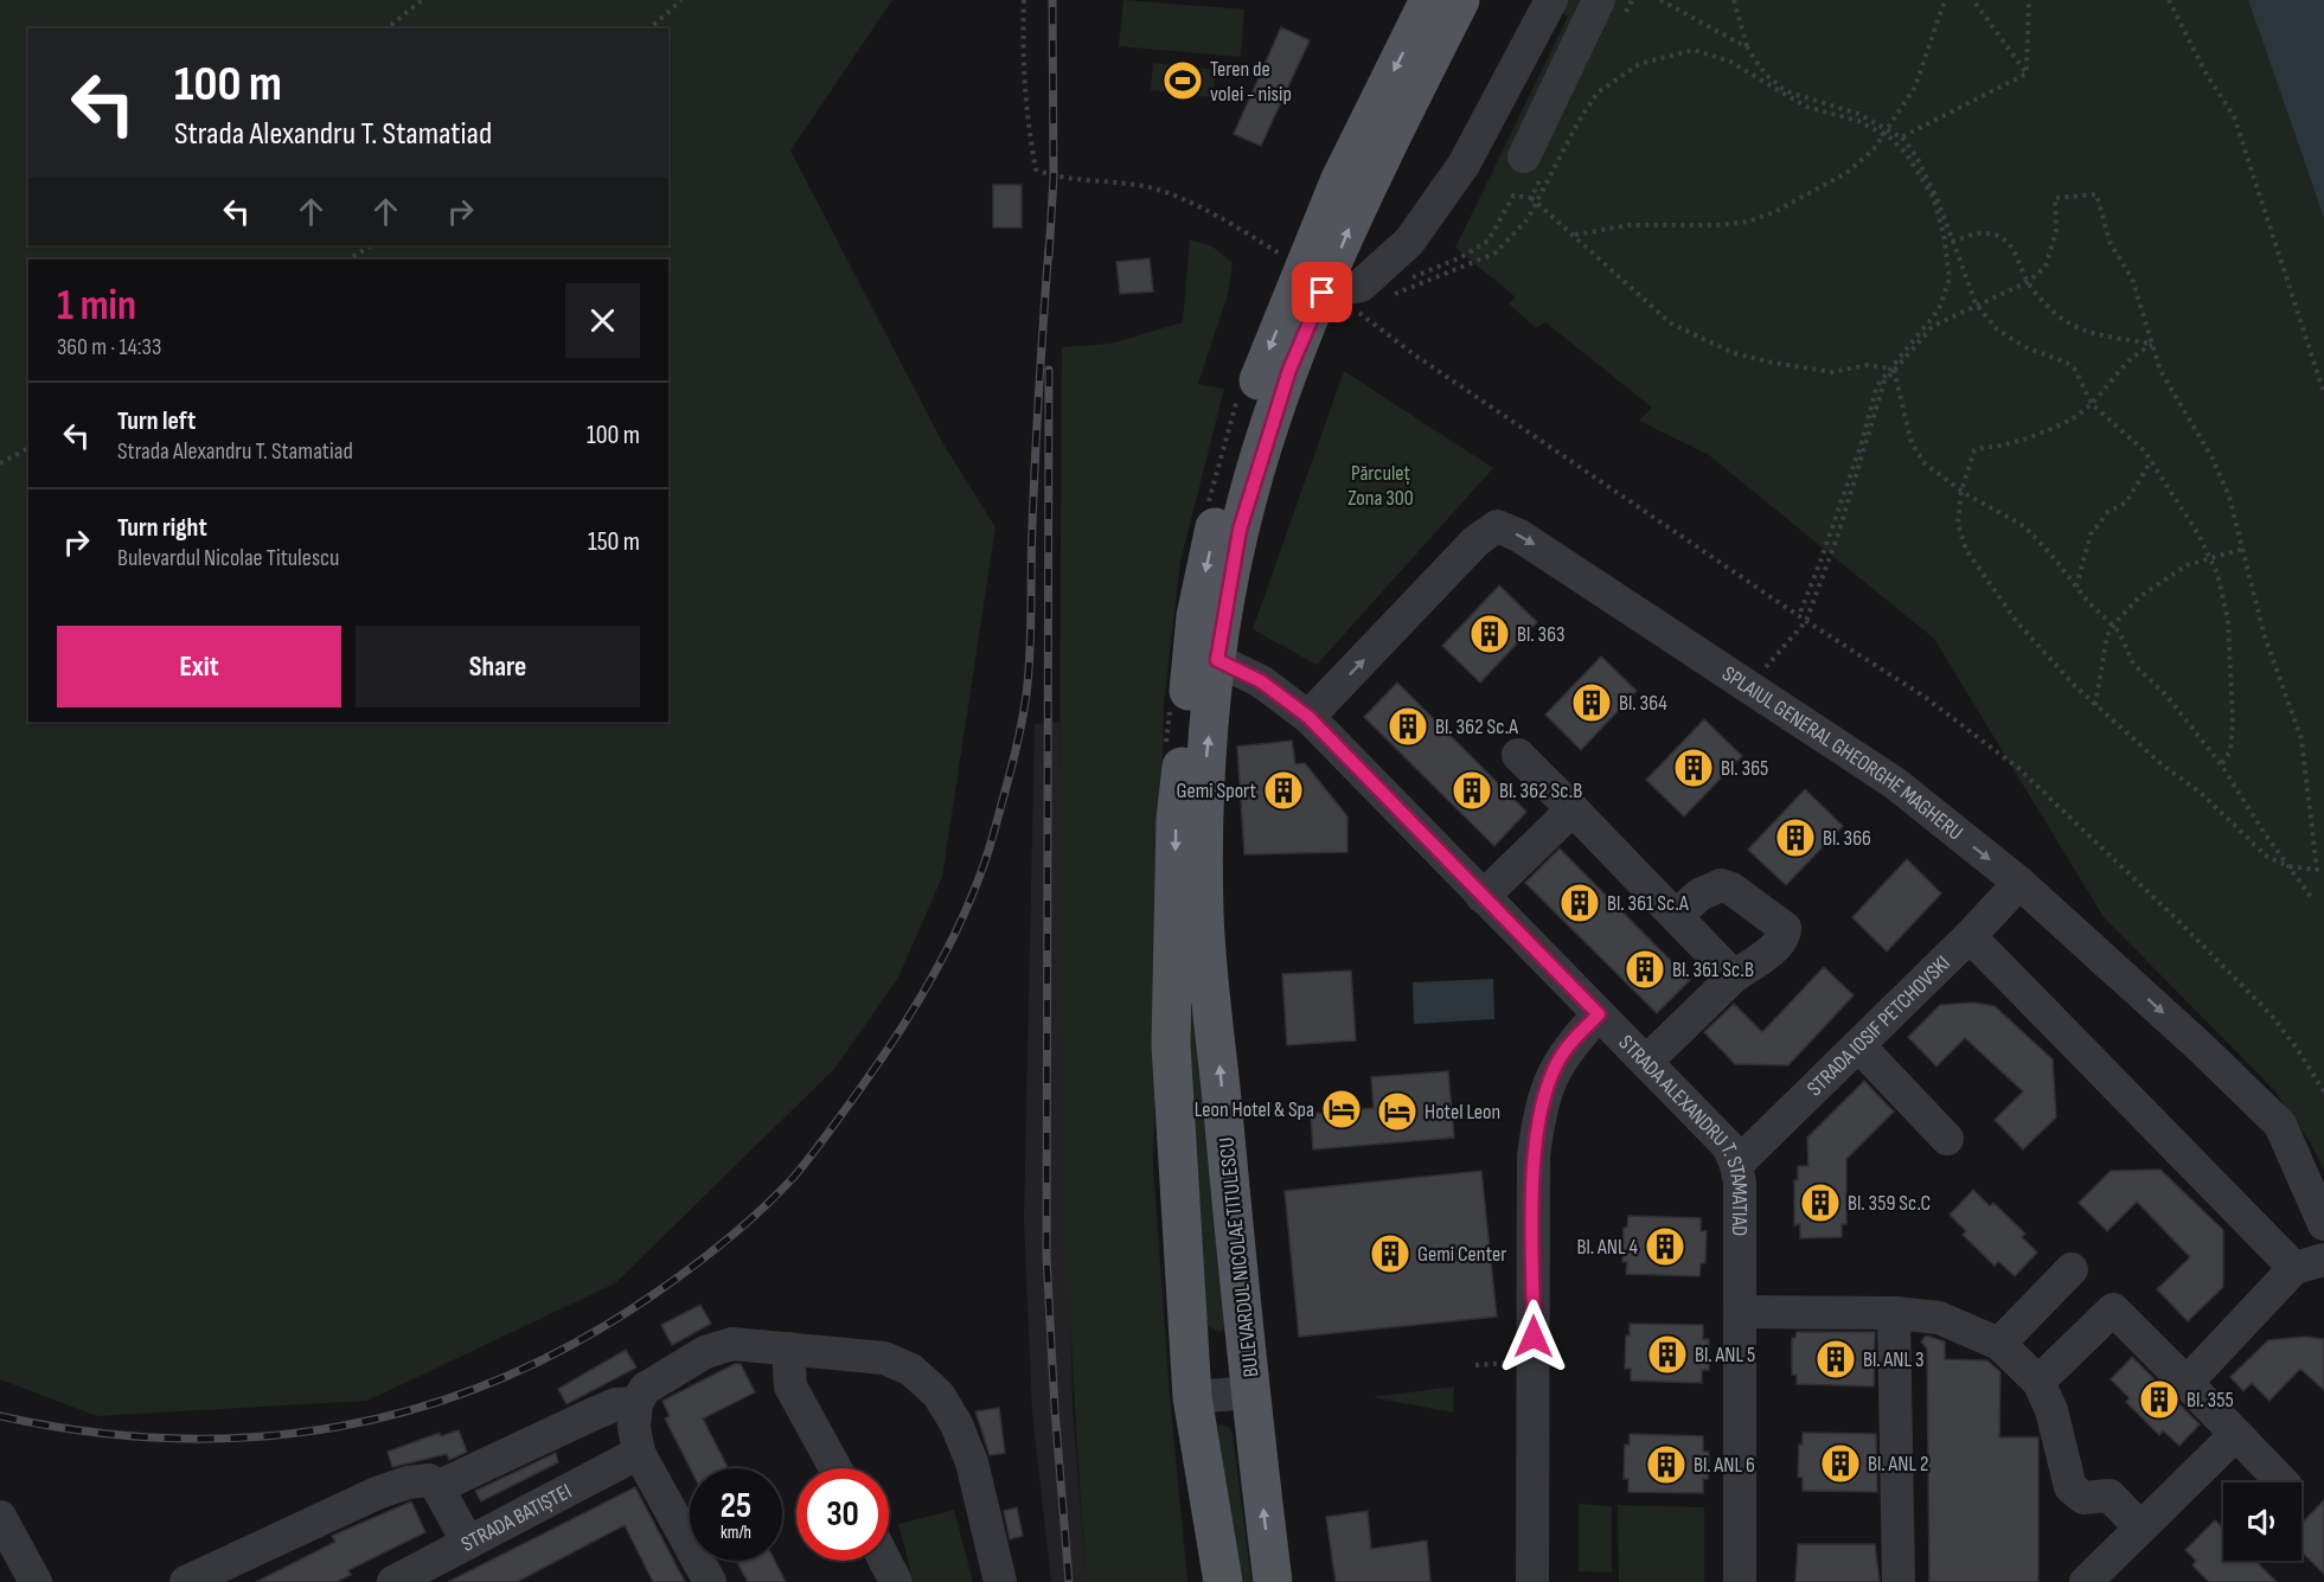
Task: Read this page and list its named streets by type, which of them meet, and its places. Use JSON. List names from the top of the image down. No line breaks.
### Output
{"streets":{"main road":["BULEVARDUL NICOLAE TITULESCU"],"street":["SPLAIUL GENERAL GHEORGHE MAGHERU","STRADA IOSIF PETCHOVSKI","STRADA ALEXANDRU T. STAMATIAD","STRADA BATIȘTEI"]},"crossings":[["SPLAIUL GENERAL GHEORGHE MAGHERU","STRADA IOSIF PETCHOVSKI"],["SPLAIUL GENERAL GHEORGHE MAGHERU","STRADA ALEXANDRU T. STAMATIAD"],["STRADA IOSIF PETCHOVSKI","STRADA ALEXANDRU T. STAMATIAD"],["STRADA ALEXANDRU T. STAMATIAD","BULEVARDUL NICOLAE TITULESCU"]],"parks":["Părculeț Zona 300"],"places":{"sports":["Teren de volei - nisip"],"building":["Bl. 363","Bl. 364","Bl. 362 Sc.A","Bl. 365","Gemi Sport","Bl. 362 Sc.B","Bl. 366","Bl. 361 Sc.A","Bl. 361 Sc.B","Bl. 359 Sc.C","Bl. ANL 4","Gemi Center","Bl. ANL 5","Bl. ANL 3","Bl. 355","Bl. ANL 2","Bl. ANL 6"],"hotel":["Leon Hotel & Spa","Hotel Leon"]},"page":{"turn":["100 m","Strada Alexandru T. Stamatiad"],"heading":["1 min","360 m · 14:33"],"list":[{"name":"Turn left","note":"Strada Alexandru T. Stamatiad","value":"100 m"},{"name":"Turn right","note":"Bulevardul Nicolae Titulescu","value":"150 m"}],"buttons":["Exit","Share"],"speed":"25 km/h","limit":"30"}}
